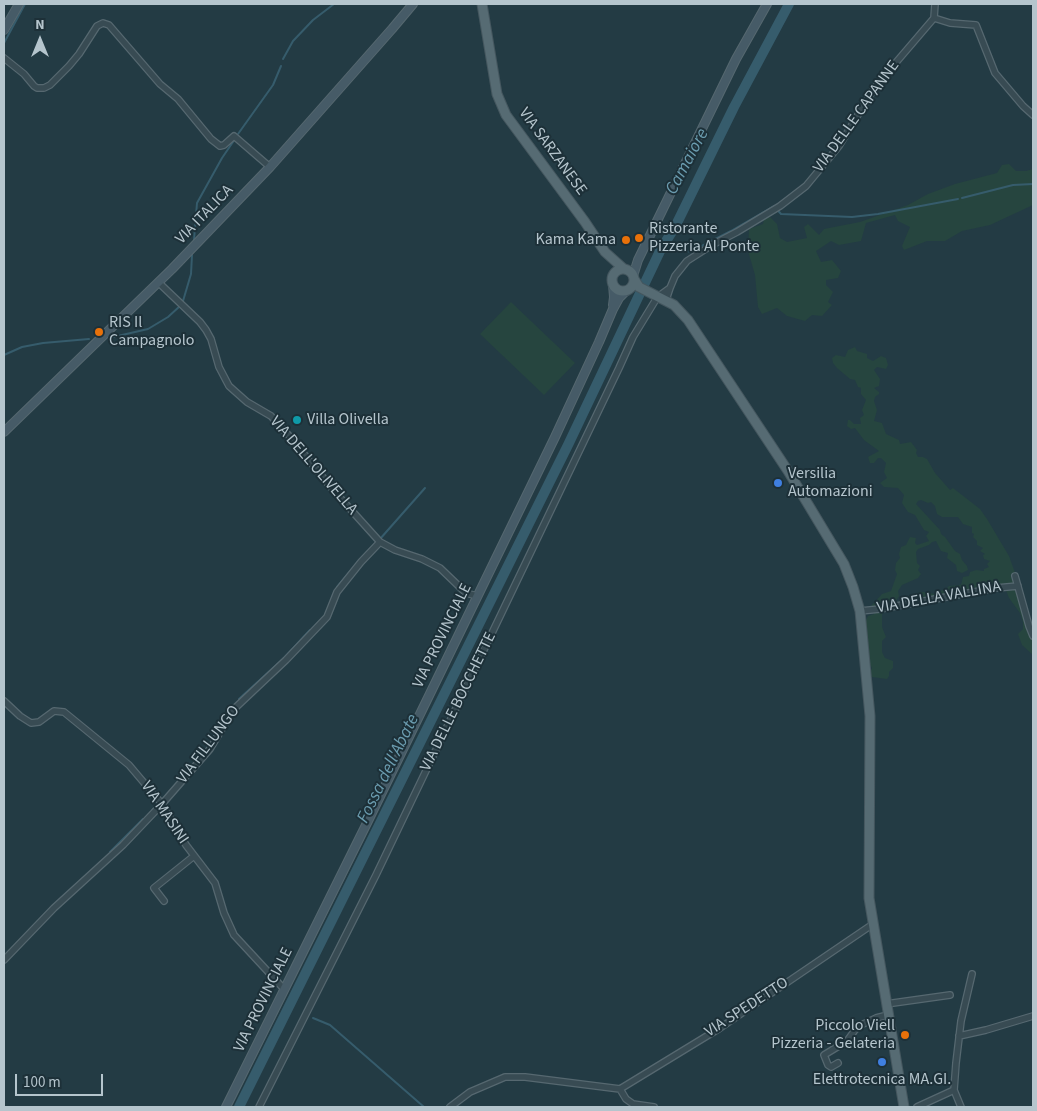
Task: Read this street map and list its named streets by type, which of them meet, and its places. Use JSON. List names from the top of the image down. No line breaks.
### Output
{"streets":{"main road":["VIA SARZANESE","VIA ITALICA","VIA PROVINCIALE"],"street":["VIA DELLE CAPANNE","VIA DELL'OLIVELLA","VIA DELLA VALLINA","VIA DELLE BOCCHETTE","VIA FILLUNGO","VIA MASINI","VIA SPEDETTO"]},"crossings":[["VIA DELLE CAPANNE","VIA DELLE BOCCHETTE"],["VIA SARZANESE","VIA PROVINCIALE"],["VIA ITALICA","VIA DELL'OLIVELLA"],["VIA DELL'OLIVELLA","VIA PROVINCIALE"],["VIA DELL'OLIVELLA","VIA FILLUNGO"],["VIA PROVINCIALE","VIA MASINI"],["VIA FILLUNGO","VIA MASINI"]],"water":["Camaiore","Fossa dell'Abate"],"places":["Ristorante Pizzeria Al Ponte","Kama Kama","RIS Il Campagnolo","Villa Olivella","Versilia Automazioni","Piccolo Viell Pizzeria - Gelateria","Elettrotecnica MA.GI."],"scale_bar":"100 m","north":"top"}
